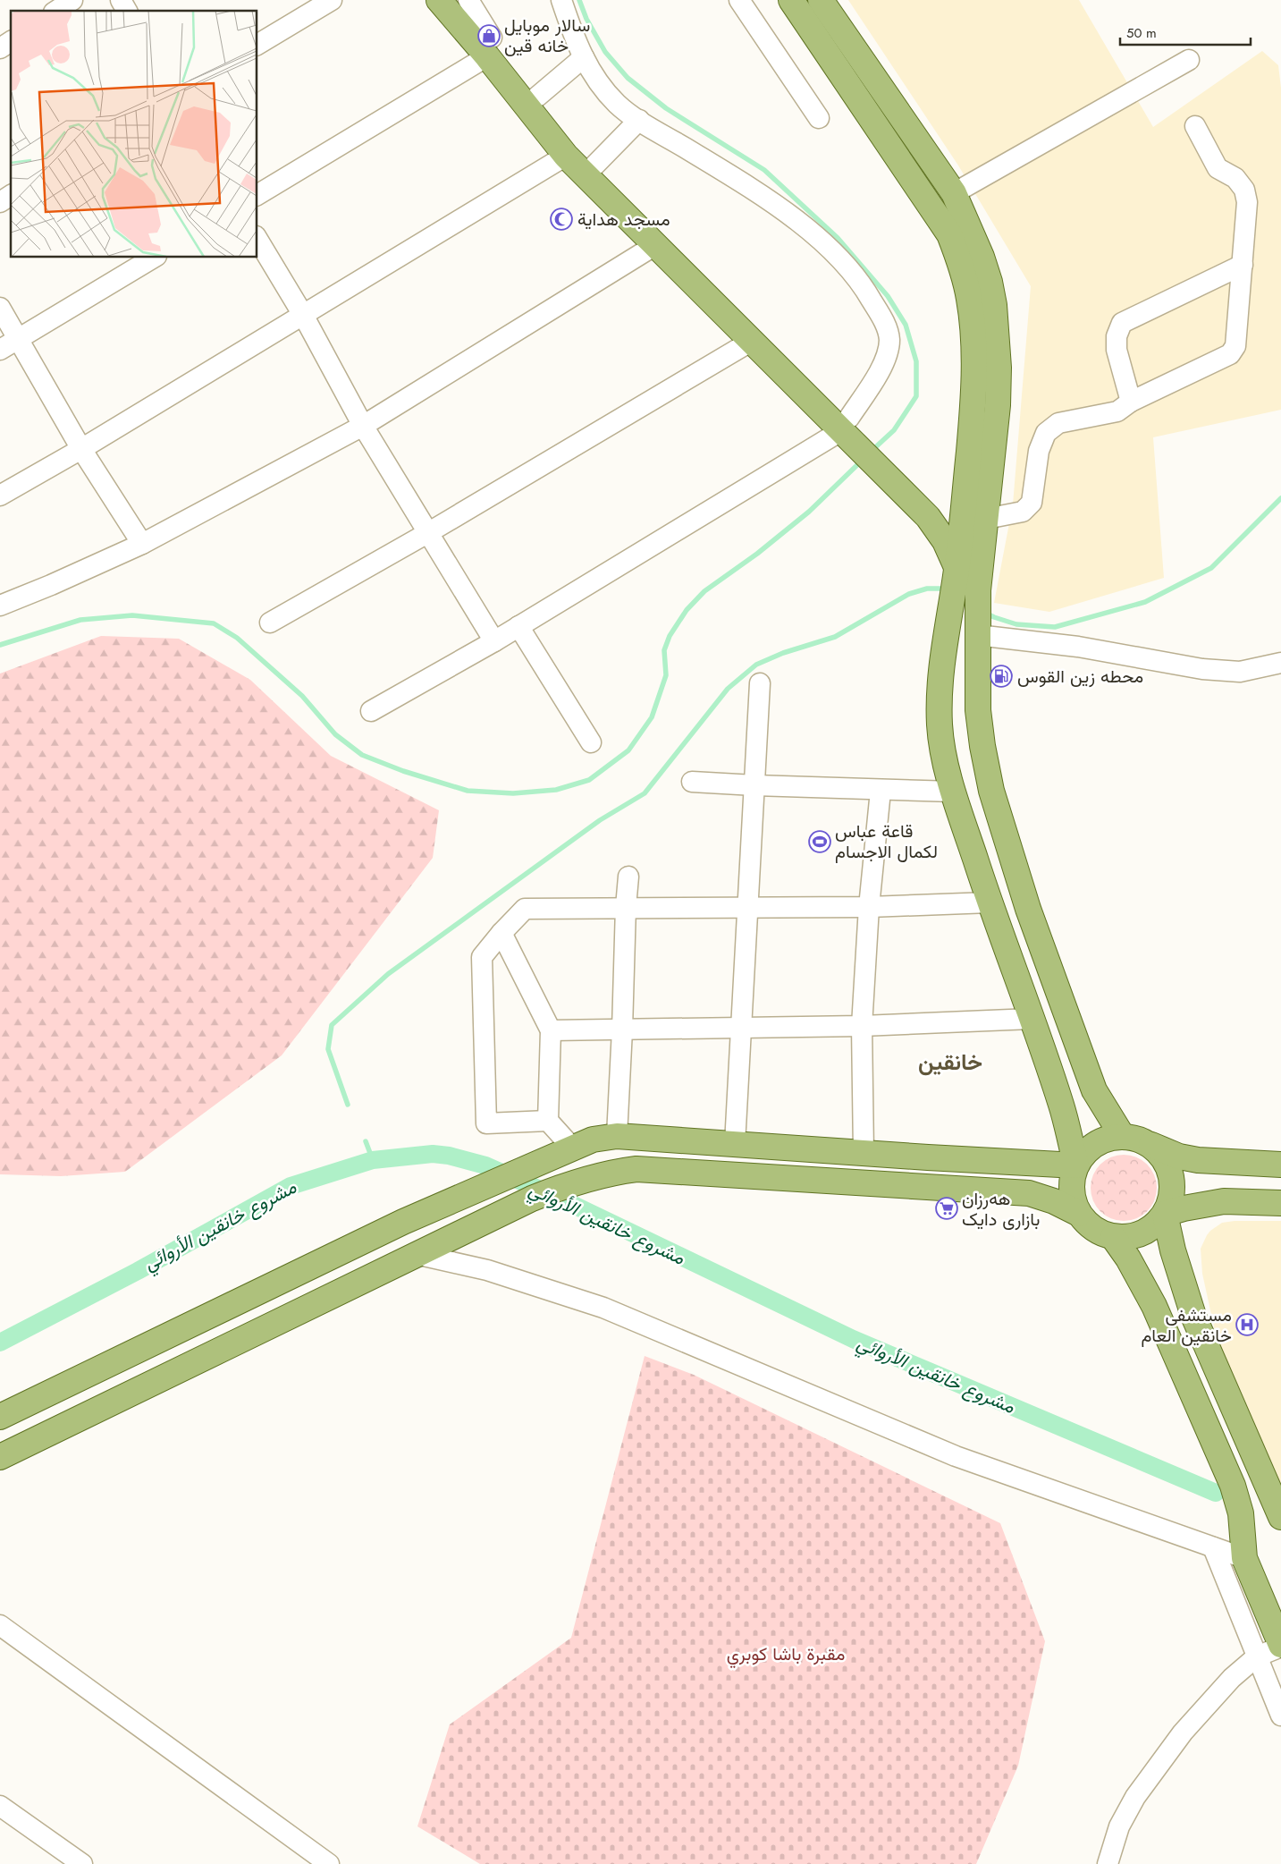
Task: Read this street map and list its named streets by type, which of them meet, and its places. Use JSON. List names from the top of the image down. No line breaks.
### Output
{"districts":["خانقين"],"water":["مشروع خانقين الأروائي"],"parks":["مقبرة باشا كوبري"],"places":{"shop":["سالار موبايل خانه قين"],"mosque":["مسجد هداية"],"fuel station":["محطه زين القوس"],"sports":["قاعة عباس لكمال الاجسام"],"supermarket":["هەرزان بازاری دایک"],"hospital":["مستشفى خانقين العام"]},"scale_bar":"50 m"}
